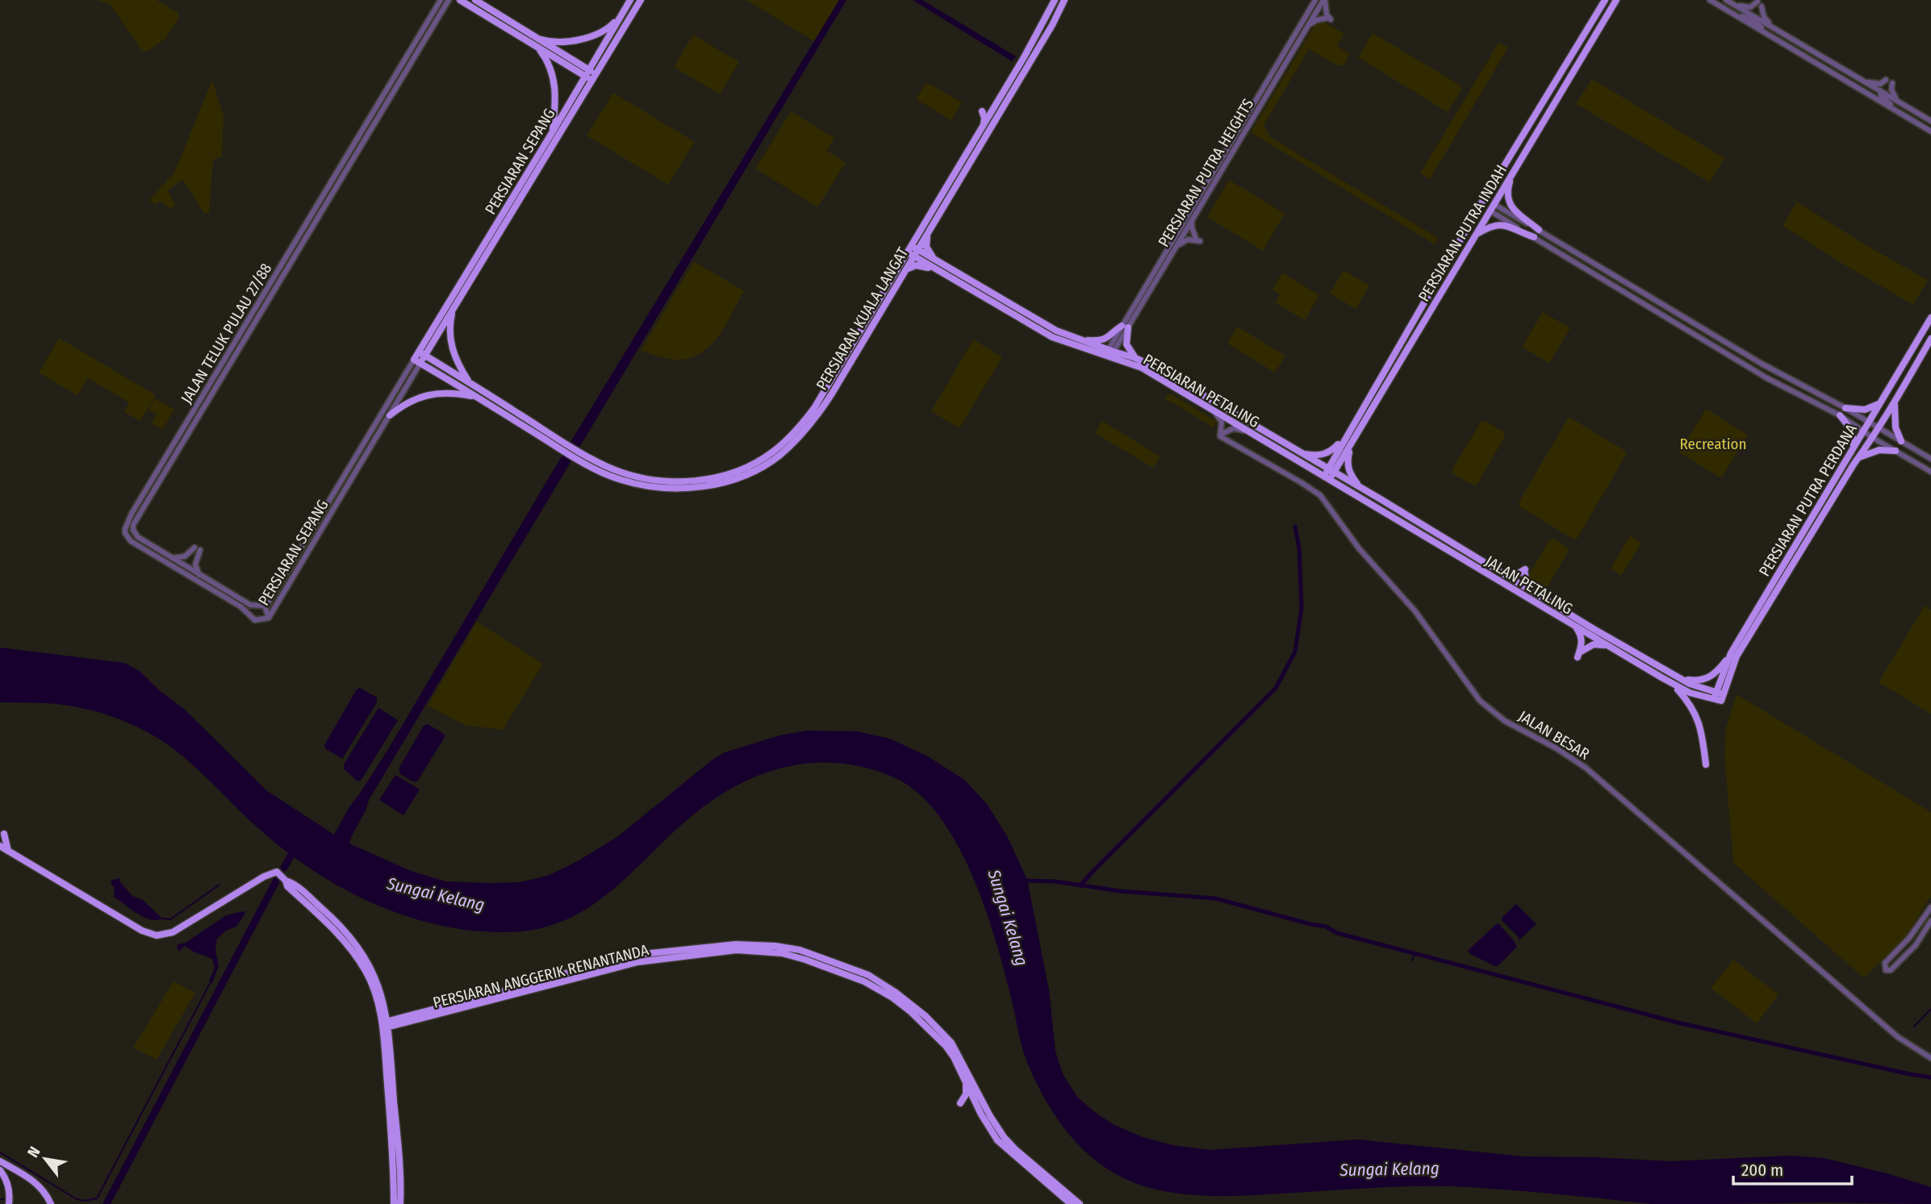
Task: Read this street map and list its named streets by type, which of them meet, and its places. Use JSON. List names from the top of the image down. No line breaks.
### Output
{"streets":{"main road":["PERSIARAN SEPANG","PERSIARAN PUTRA INDAH","PERSIARAN KUALA LANGAT","PERSIARAN PETALING","PERSIARAN PUTRA PERDANA","JALAN PETALING","PERSIARAN ANGGERIK RENANTANDA"],"street":["PERSIARAN PUTRA HEIGHTS","JALAN TELUK PULAU 27/88","JALAN BESAR"]},"crossings":[["PERSIARAN SEPANG","JALAN TELUK PULAU 27/88"],["PERSIARAN PUTRA HEIGHTS","PERSIARAN PETALING"],["PERSIARAN PUTRA INDAH","PERSIARAN PETALING"],["PERSIARAN PUTRA INDAH","JALAN PETALING"],["PERSIARAN KUALA LANGAT","PERSIARAN PETALING"],["PERSIARAN PETALING","JALAN PETALING"],["PERSIARAN PUTRA PERDANA","JALAN PETALING"]],"water":["Sungai Kelang"],"parks":["Recreation"],"scale_bar":"200 m","north":"top left"}
